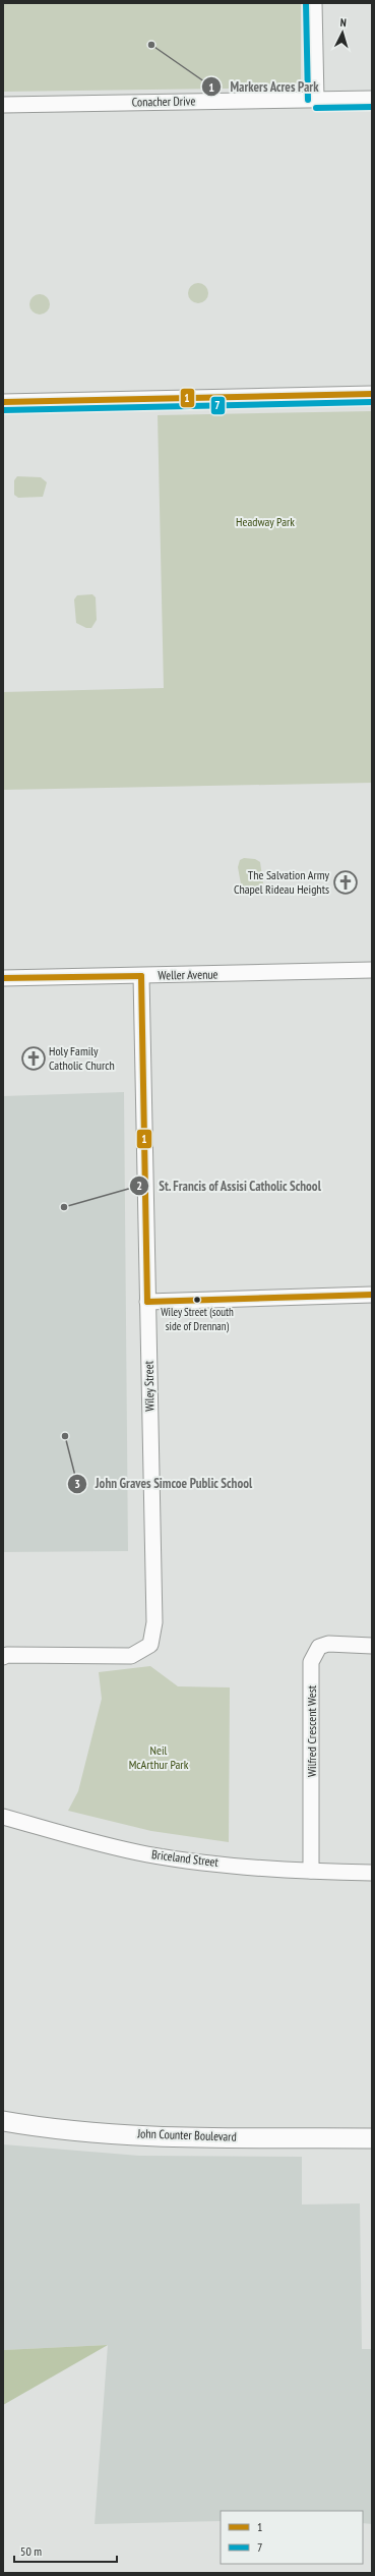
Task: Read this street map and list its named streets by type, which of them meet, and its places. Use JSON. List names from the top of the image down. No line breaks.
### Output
{"streets":{"main road":["John Counter Boulevard"],"street":["Conacher Drive","Weller Avenue","Wiley Street","Wilfred Crescent West","Briceland Street"]},"crossings":[["Weller Avenue","Wiley Street"],["Wilfred Crescent West","Briceland Street"]],"parks":["Headway Park","Neil McArthur Park"],"places":{"other":["Markers Acres Park","St. Francis of Assisi Catholic School","Wiley Street (south side of Drennan)","John Graves Simcoe Public School"],"church":["The Salvation Army Chapel Rideau Heights","Holy Family Catholic Church"]},"lines":["transit line 7","transit line 1"],"legend":["1","7"],"scale_bar":"50 m","north":"top"}
